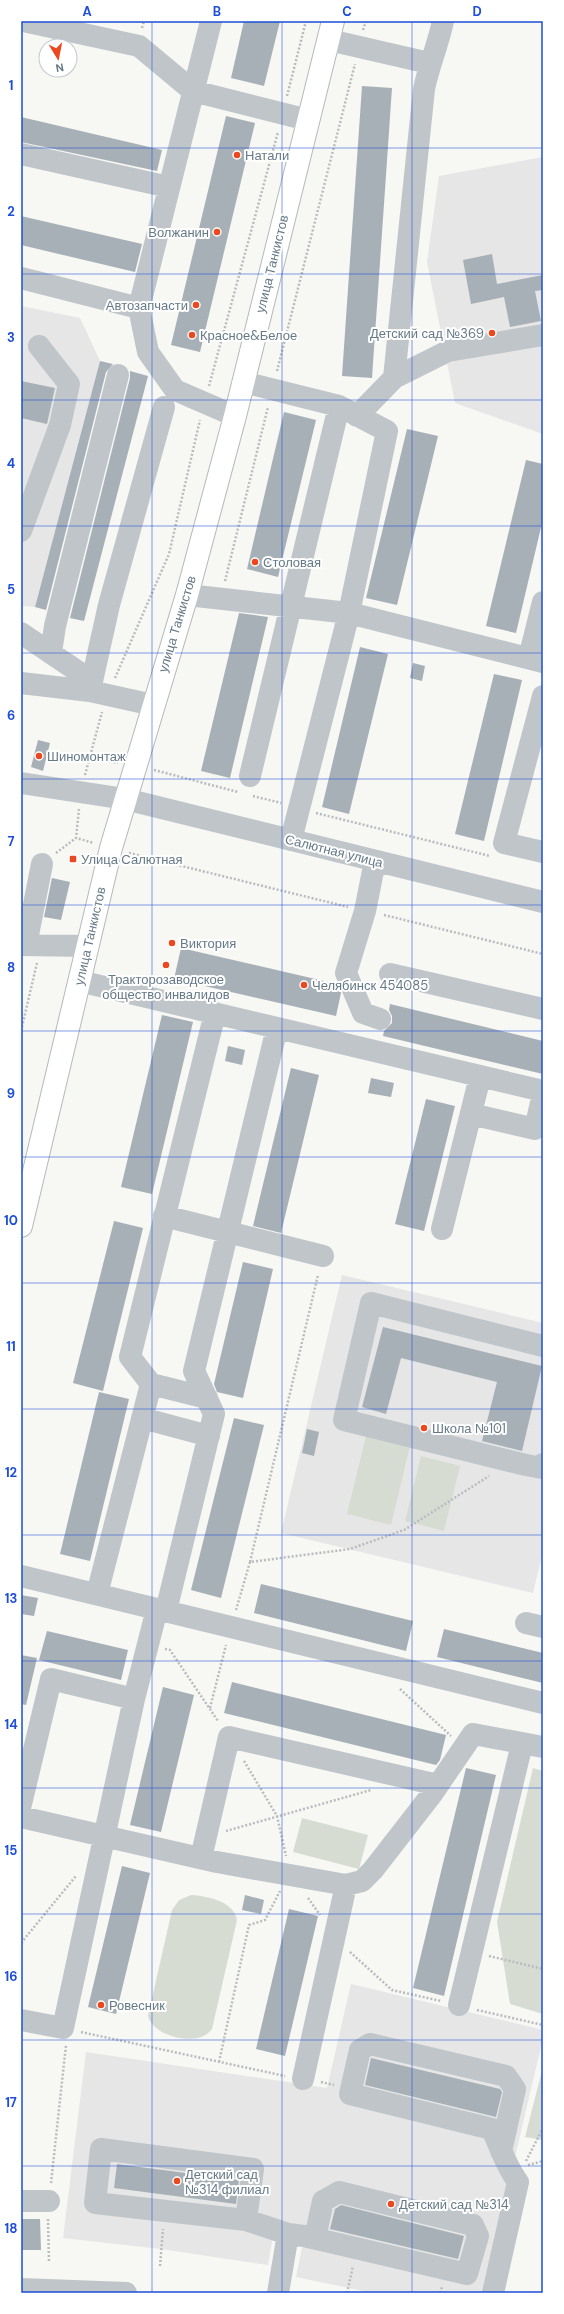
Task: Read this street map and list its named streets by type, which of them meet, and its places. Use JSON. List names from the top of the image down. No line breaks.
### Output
{"streets":{"main road":["улица Танкистов"],"street":["Салютная улица"]},"crossings":[["улица Танкистов","Салютная улица"]],"places":{"other":["Натали","Волжанин","Автозапчасти","Детский сад №369","Красное&Белое","Столовая","Шиномонтаж","Виктория","Тракторозаводское общество инвалидов","Челябинск 454085","Школа №101","Ровесник","Детский сад №314 филиал","Детский сад №314"],"transit":["Улица Салютная"]},"north":"bottom","grid":{"columns":["A","B","C","D"],"rows":["1","2","3","4","5","6","7","8","9","10","11","12","13","14","15","16","17","18"]}}
